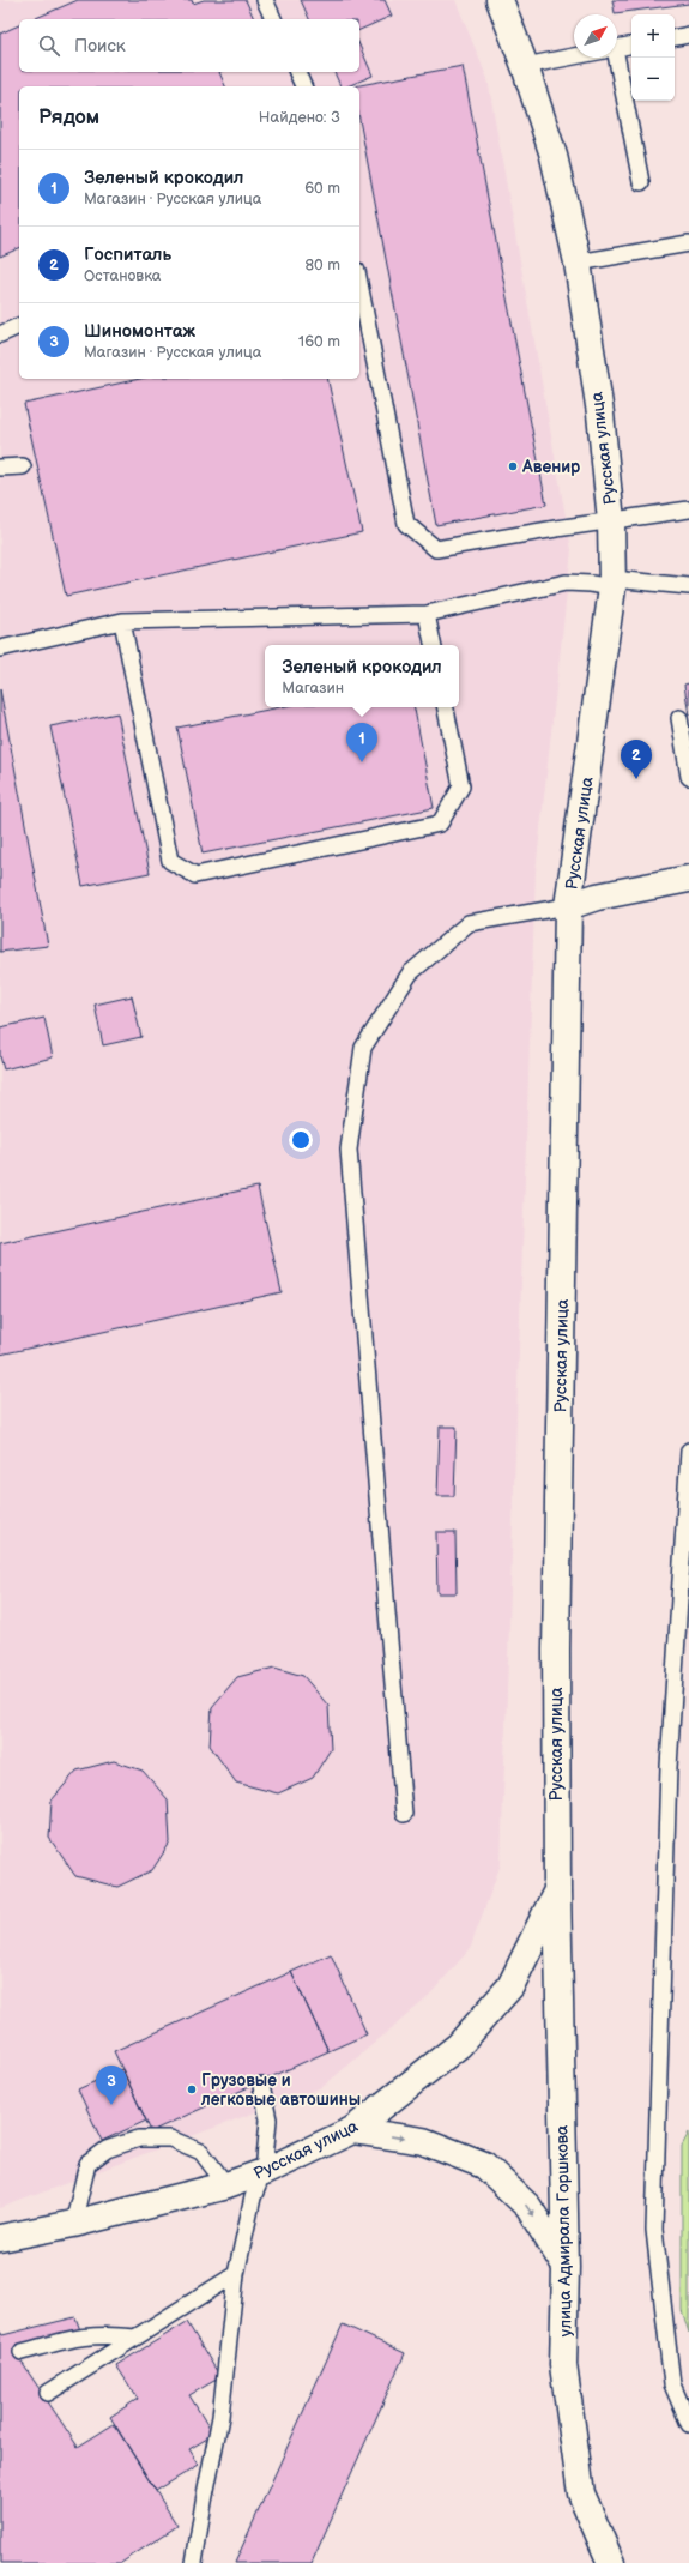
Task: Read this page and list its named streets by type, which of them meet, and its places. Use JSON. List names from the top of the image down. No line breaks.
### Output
{"streets":{"main road":["Русская улица","улица Адмирала Горшкова"]},"crossings":[["Русская улица","улица Адмирала Горшкова"]],"places":["Авенир","Грузовые и легковые автошины"],"north":"top right","page":{"map_buttons":["+","−"],"search":"Поиск","heading":["Рядом","Найдено: 3"],"list":[{"mark":"1","name":"Зеленый крокодил","note":"Магазин · Русская улица","value":"60 m"},{"mark":"2","name":"Госпиталь","note":"Остановка","value":"80 m"},{"mark":"3","name":"Шиномонтаж","note":"Магазин · Русская улица","value":"160 m"}],"popup":["Зеленый крокодил","Магазин"],"pins":["1","2","3"]}}
